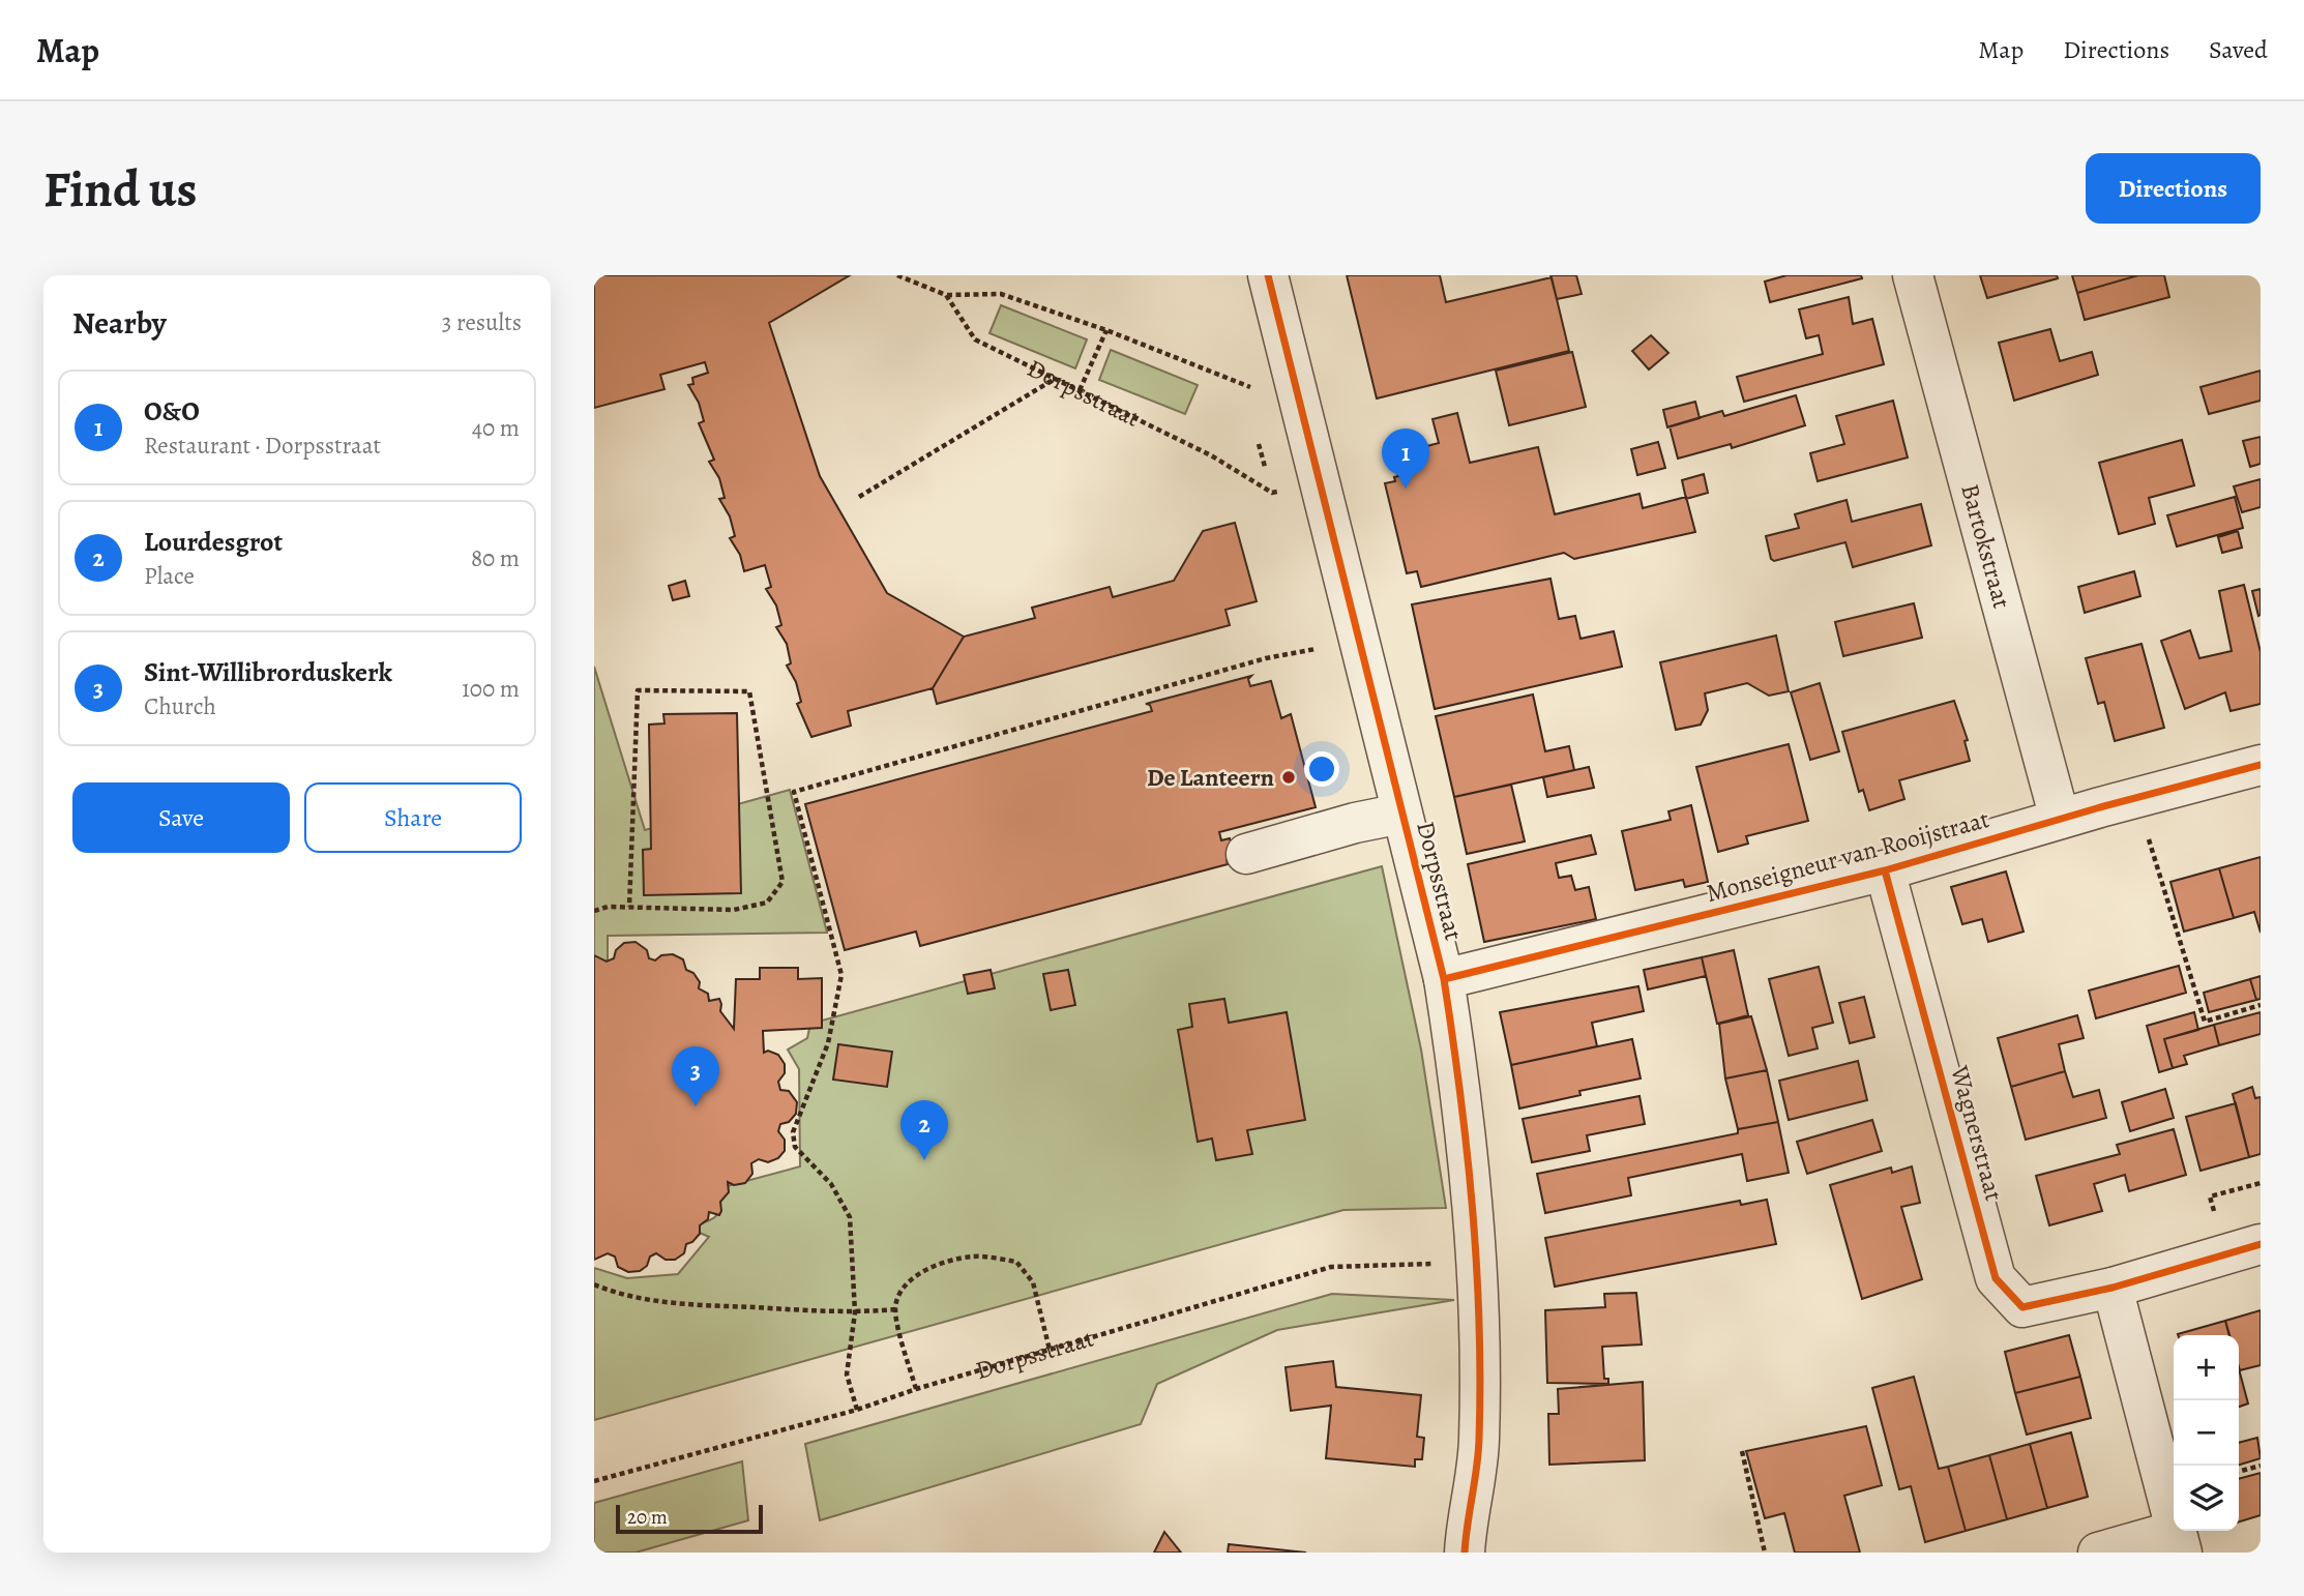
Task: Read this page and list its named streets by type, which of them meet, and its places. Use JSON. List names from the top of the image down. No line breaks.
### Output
{"streets":{"street":["Dorpsstraat","Bartokstraat","Monseigneur van Rooijstraat","Wagnerstraat"]},"crossings":[["Dorpsstraat","Monseigneur van Rooijstraat"],["Bartokstraat","Monseigneur van Rooijstraat"],["Monseigneur van Rooijstraat","Wagnerstraat"]],"places":["De Lanteern"],"scale_bar":"20 m","page":{"header":"Map","nav":["Map","Directions","Saved"],"buttons":["Directions",["Save","Share"]],"title":"Find us","heading":["Nearby","3 results"],"list":[{"mark":"1","name":"O&O","note":"Restaurant · Dorpsstraat","value":"40 m"},{"mark":"2","name":"Lourdesgrot","note":"Place","value":"80 m"},{"mark":"3","name":"Sint-Willibrorduskerk","note":"Church","value":"100 m"}],"pins":["1","3","2"],"map_buttons":["+","−"],"scale":"20 m"}}
